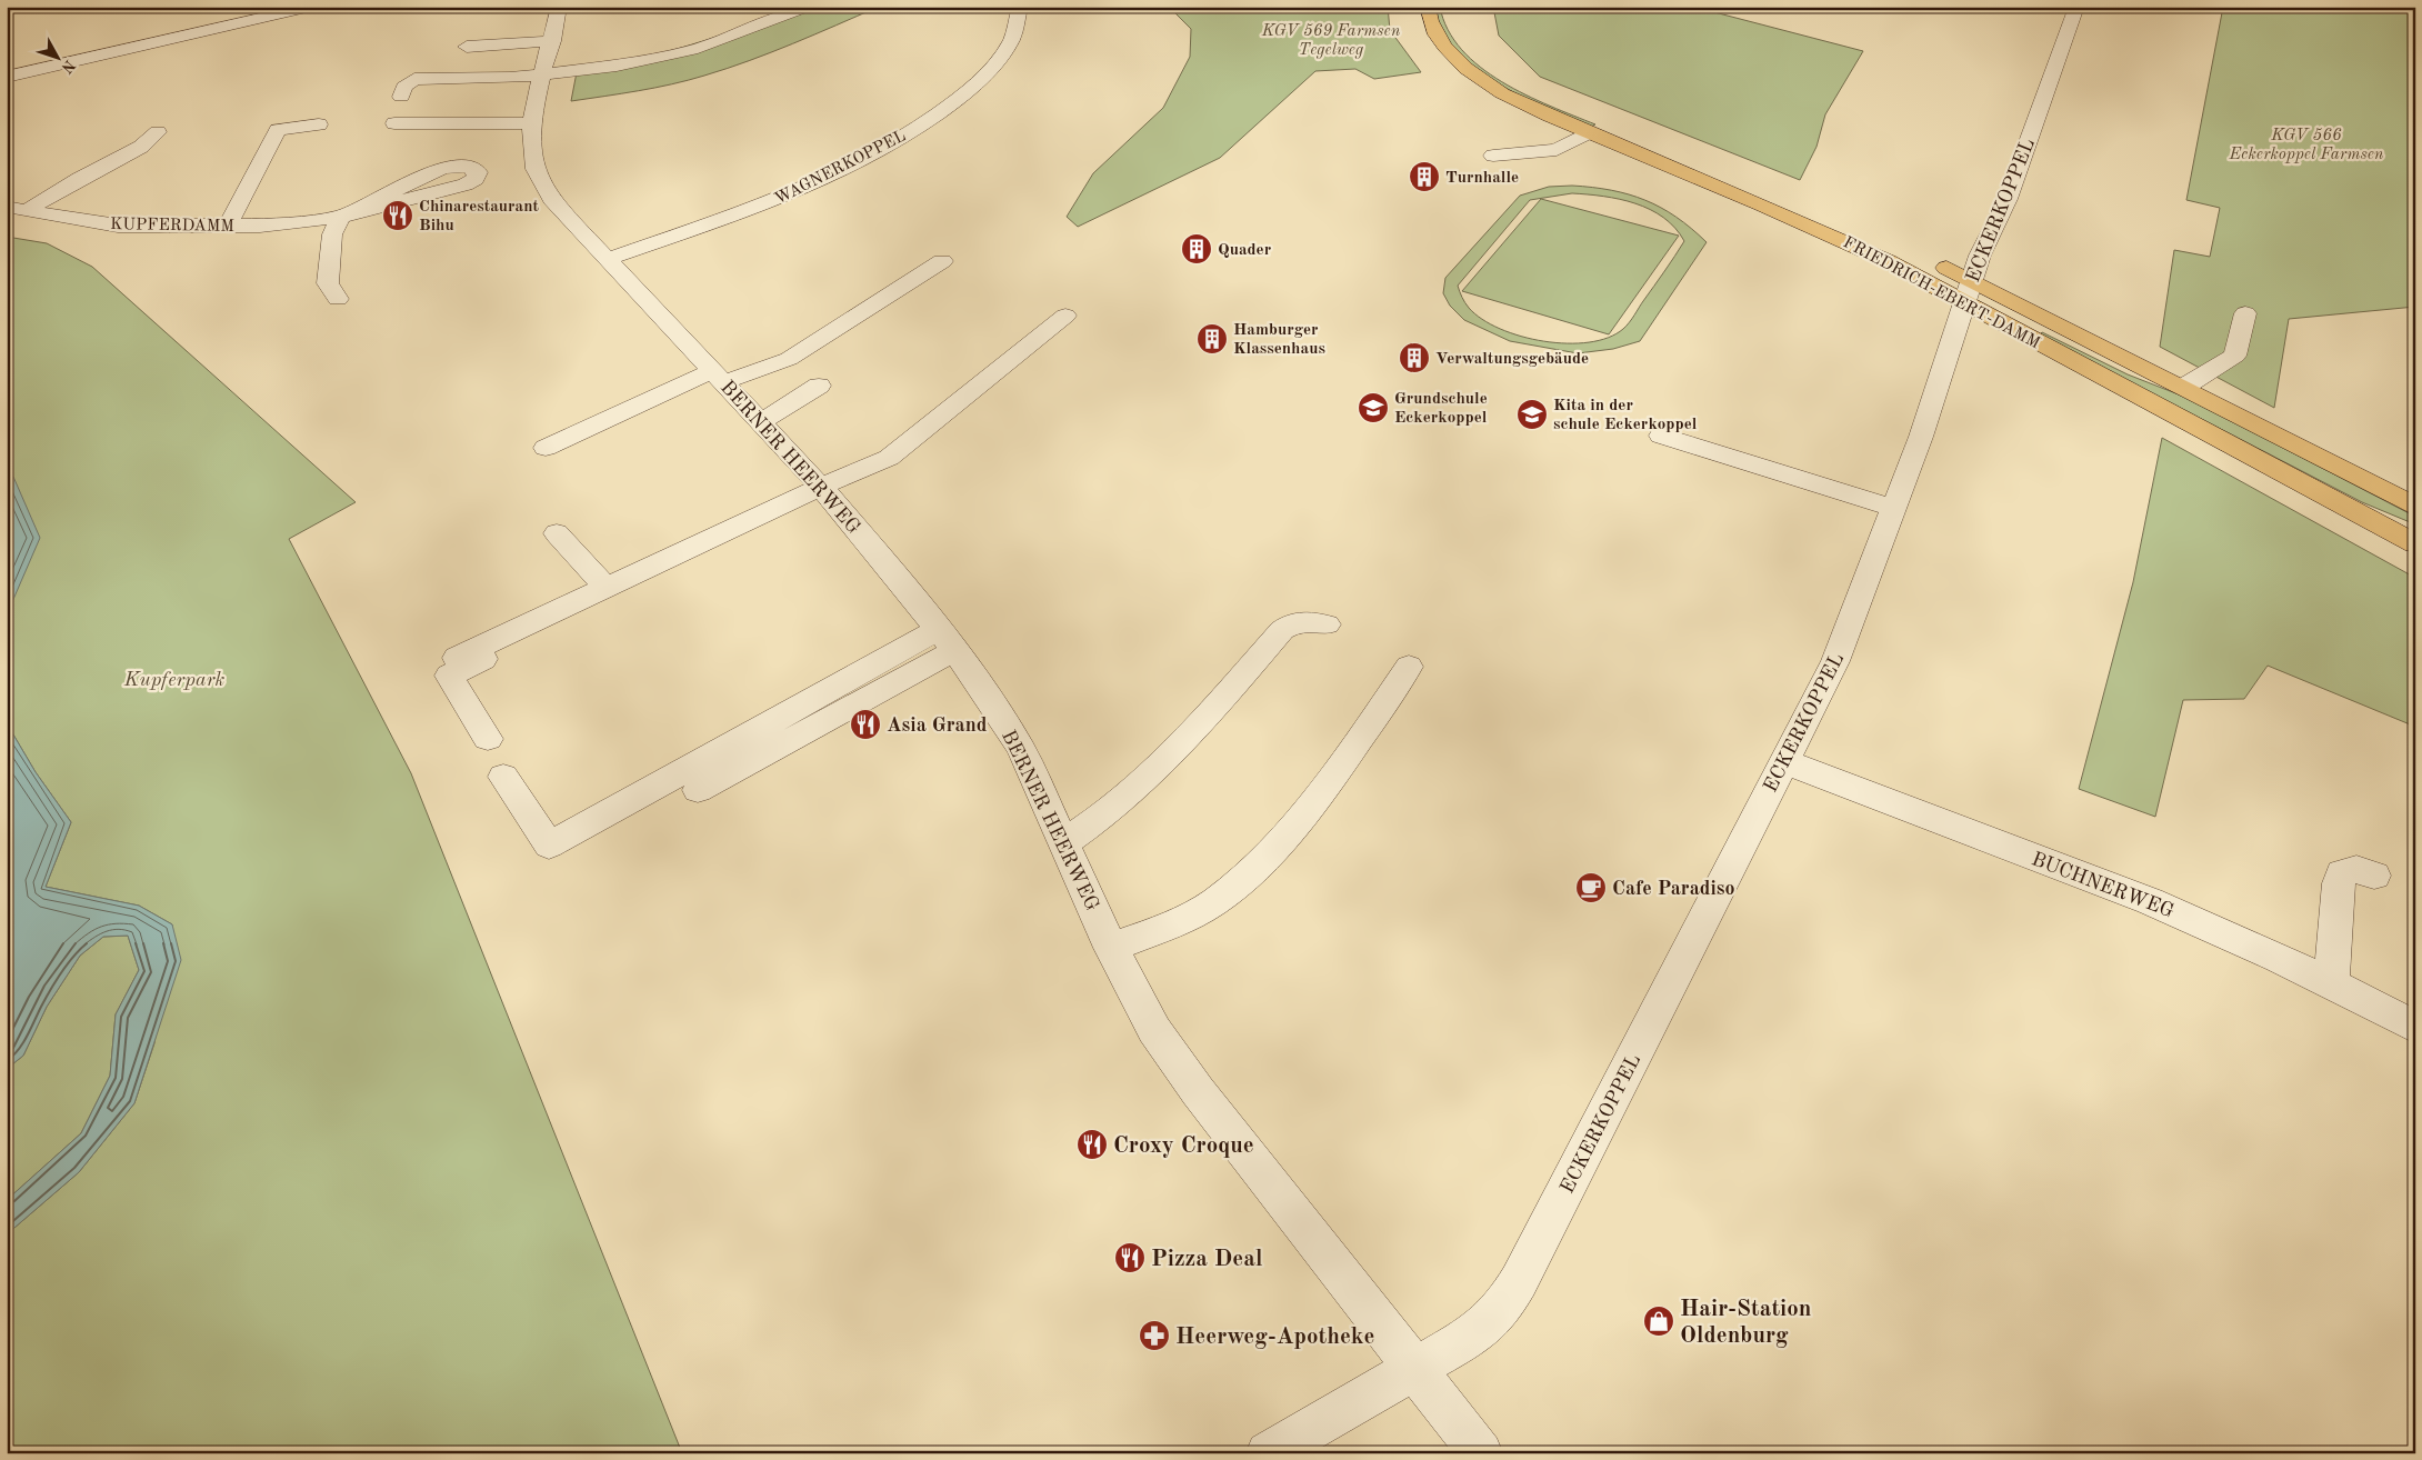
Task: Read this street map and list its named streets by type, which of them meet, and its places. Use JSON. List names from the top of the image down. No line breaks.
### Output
{"streets":{"main road":["FRIEDRICH-EBERT-DAMM"],"street":["WAGNERKOPPEL","ECKERKOPPEL","KUPFERDAMM","BERNER HEERWEG","BUCHNERWEG"]},"crossings":[["WAGNERKOPPEL","BERNER HEERWEG"],["ECKERKOPPEL","FRIEDRICH-EBERT-DAMM"],["ECKERKOPPEL","BERNER HEERWEG"],["ECKERKOPPEL","BUCHNERWEG"]],"parks":["KGV 569 Farmsen Tegelweg","KGV 566 Eckerkoppel Farmsen","Kupferpark"],"places":{"building":["Turnhalle","Quader","Hamburger Klassenhaus","Verwaltungsgebäude"],"restaurant":["Chinarestaurant Bihu","Asia Grand","Croxy Croque","Pizza Deal"],"school or university":["Grundschule Eckerkoppel","Kita in der schule Eckerkoppel"],"cafe":["Cafe Paradiso"],"shop":["Hair-Station Oldenburg"],"pharmacy":["Heerweg-Apotheke"]},"north":"bottom right"}
